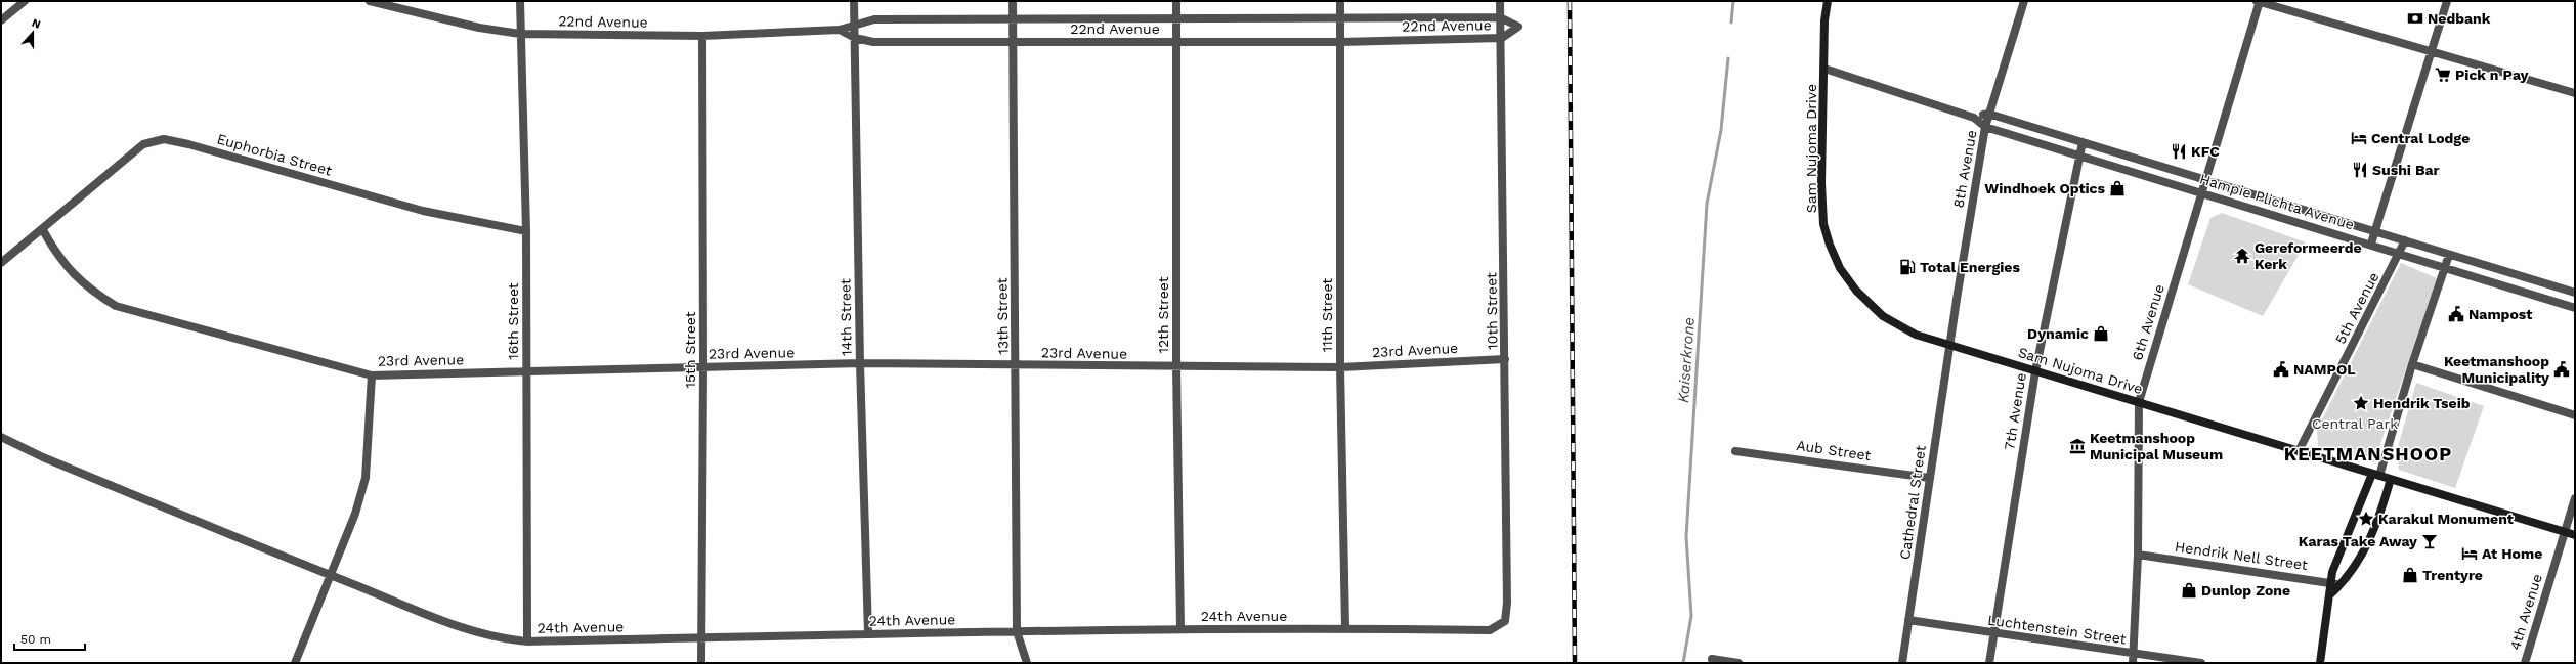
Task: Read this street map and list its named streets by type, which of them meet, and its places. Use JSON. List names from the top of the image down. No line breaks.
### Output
{"streets":{"main road":["Sam Nujoma Drive"],"street":["22nd Avenue","Euphorbia Street","8th Avenue","Hampie Plichta Avenue","5th Avenue","10th Street","12th Street","11th Street","13th Street","14th Street","16th Street","6th Avenue","15th Street","23rd Avenue","7th Avenue","Aub Street","Cathedral Street","Hendrik Nell Street","4th Avenue","24th Avenue","Luchtenstein Street"]},"crossings":[["22nd Avenue","10th Street"],["22nd Avenue","12th Street"],["22nd Avenue","11th Street"],["22nd Avenue","13th Street"],["22nd Avenue","14th Street"],["22nd Avenue","16th Street"],["22nd Avenue","15th Street"],["Sam Nujoma Drive","8th Avenue"],["Sam Nujoma Drive","Hampie Plichta Avenue"],["Sam Nujoma Drive","5th Avenue"],["Sam Nujoma Drive","6th Avenue"],["Sam Nujoma Drive","7th Avenue"],["Sam Nujoma Drive","Cathedral Street"],["Sam Nujoma Drive","4th Avenue"],["Euphorbia Street","16th Street"],["Euphorbia Street","23rd Avenue"],["8th Avenue","Hampie Plichta Avenue"],["8th Avenue","Cathedral Street"],["Hampie Plichta Avenue","5th Avenue"],["Hampie Plichta Avenue","6th Avenue"],["Hampie Plichta Avenue","7th Avenue"],["10th Street","23rd Avenue"],["10th Street","24th Avenue"],["12th Street","23rd Avenue"],["12th Street","24th Avenue"],["11th Street","23rd Avenue"],["11th Street","24th Avenue"],["13th Street","23rd Avenue"],["13th Street","24th Avenue"],["14th Street","23rd Avenue"],["14th Street","24th Avenue"],["16th Street","23rd Avenue"],["16th Street","24th Avenue"],["6th Avenue","Hendrik Nell Street"],["6th Avenue","Luchtenstein Street"],["15th Street","23rd Avenue"],["15th Street","24th Avenue"],["7th Avenue","Luchtenstein Street"],["Aub Street","Cathedral Street"],["Cathedral Street","Luchtenstein Street"]],"districts":["KEETMANSHOOP"],"water":["Kaiserkrone"],"parks":["Central Park"],"places":{"bank":["Nedbank"],"supermarket":["Pick n Pay"],"hotel":["Central Lodge","At Home"],"restaurant":["KFC","Sushi Bar"],"shop":["Windhoek Optics","Dynamic","Trentyre","Dunlop Zone"],"temple":["Gereformeerde Kerk"],"fuel station":["Total Energies"],"public building":["Nampost","NAMPOL","Keetmanshoop Municipality"],"place":["Hendrik Tseib","Karakul Monument"],"museum":["Keetmanshoop Municipal Museum"],"bar":["Karas Take Away"]},"scale_bar":"50 m","north":"top"}
